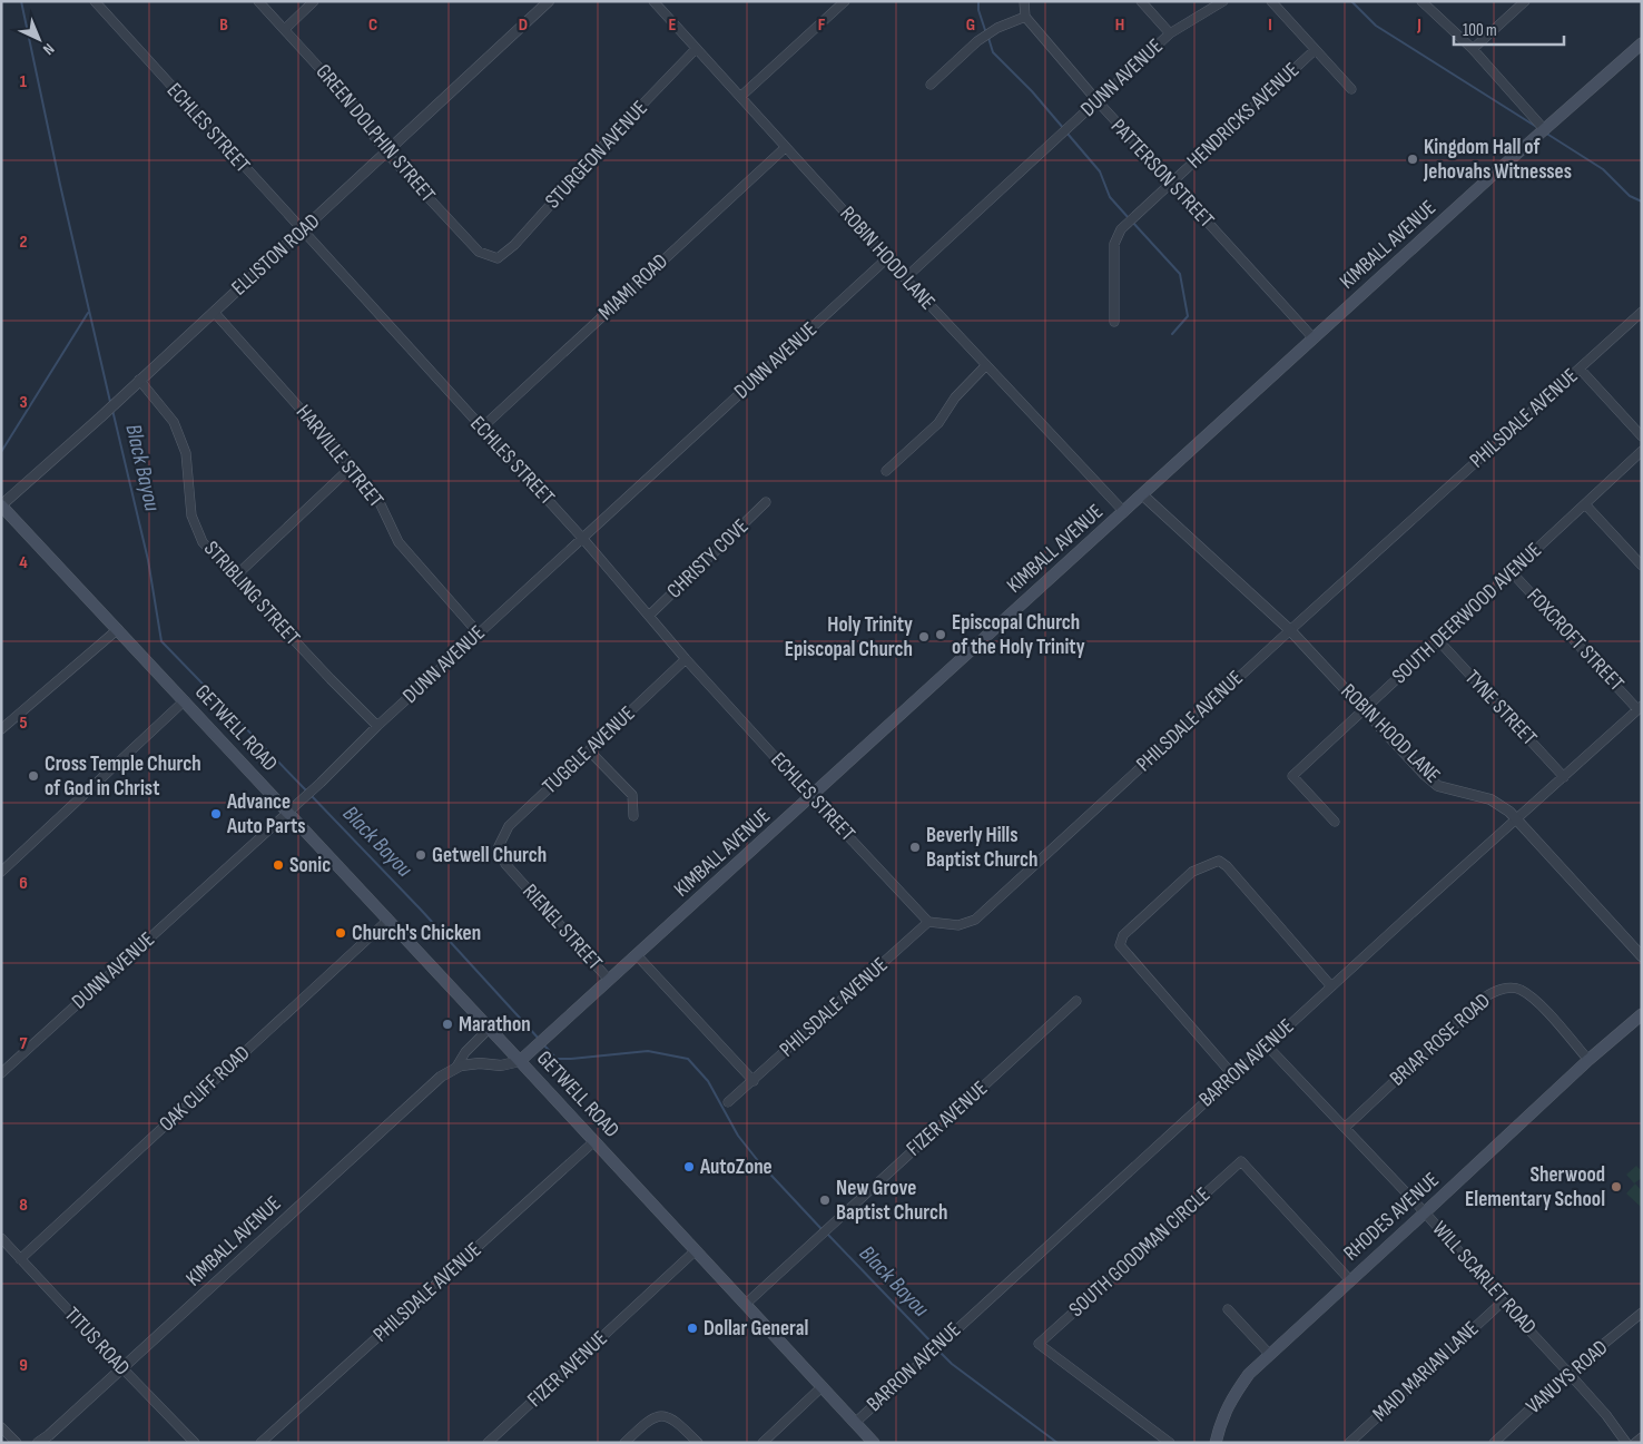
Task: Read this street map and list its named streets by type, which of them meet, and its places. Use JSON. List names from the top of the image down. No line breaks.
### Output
{"streets":{"main road":["KIMBALL AVENUE","GETWELL ROAD","RHODES AVENUE"],"street":["DUNN AVENUE","HENDRICKS AVENUE","ECHLES STREET","GREEN DOLPHIN STREET","STURGEON AVENUE","PATTERSON STREET","ELLISTON ROAD","ROBIN HOOD LANE","MIAMI ROAD","PHILSDALE AVENUE","HARVILLE STREET","CHRISTY COVE","STRIBLING STREET","SOUTH DEERWOOD AVENUE","FOXCROFT STREET","TYNE STREET","TUGGLE AVENUE","RIENEL STREET","BRIAR ROSE ROAD","BARRON AVENUE","OAK CLIFF ROAD","FIZER AVENUE","SOUTH GOODMAN CIRCLE","WILL SCARLET ROAD","TITUS ROAD","MAID MARIAN LANE","VANUYS ROAD"]},"crossings":[["DUNN AVENUE","ECHLES STREET"],["DUNN AVENUE","PATTERSON STREET"],["DUNN AVENUE","ROBIN HOOD LANE"],["DUNN AVENUE","HARVILLE STREET"],["DUNN AVENUE","STRIBLING STREET"],["DUNN AVENUE","GETWELL ROAD"],["HENDRICKS AVENUE","PATTERSON STREET"],["ECHLES STREET","KIMBALL AVENUE"],["ECHLES STREET","ELLISTON ROAD"],["ECHLES STREET","MIAMI ROAD"],["ECHLES STREET","PHILSDALE AVENUE"],["ECHLES STREET","CHRISTY COVE"],["ECHLES STREET","TUGGLE AVENUE"],["GREEN DOLPHIN STREET","STURGEON AVENUE"],["GREEN DOLPHIN STREET","ELLISTON ROAD"],["STURGEON AVENUE","ROBIN HOOD LANE"],["PATTERSON STREET","KIMBALL AVENUE"],["KIMBALL AVENUE","ROBIN HOOD LANE"],["KIMBALL AVENUE","GETWELL ROAD"],["KIMBALL AVENUE","RIENEL STREET"],["KIMBALL AVENUE","TITUS ROAD"],["ELLISTON ROAD","HARVILLE STREET"],["ELLISTON ROAD","STRIBLING STREET"],["ELLISTON ROAD","GETWELL ROAD"],["ROBIN HOOD LANE","MIAMI ROAD"],["ROBIN HOOD LANE","PHILSDALE AVENUE"],["ROBIN HOOD LANE","SOUTH DEERWOOD AVENUE"],["ROBIN HOOD LANE","BARRON AVENUE"],["PHILSDALE AVENUE","GETWELL ROAD"],["PHILSDALE AVENUE","RIENEL STREET"],["SOUTH DEERWOOD AVENUE","FOXCROFT STREET"],["SOUTH DEERWOOD AVENUE","TYNE STREET"],["FOXCROFT STREET","BARRON AVENUE"],["TYNE STREET","BARRON AVENUE"],["GETWELL ROAD","BARRON AVENUE"],["GETWELL ROAD","OAK CLIFF ROAD"],["GETWELL ROAD","FIZER AVENUE"],["TUGGLE AVENUE","RIENEL STREET"],["BRIAR ROSE ROAD","RHODES AVENUE"],["BRIAR ROSE ROAD","WILL SCARLET ROAD"],["BARRON AVENUE","WILL SCARLET ROAD"],["OAK CLIFF ROAD","TITUS ROAD"],["RHODES AVENUE","SOUTH GOODMAN CIRCLE"],["RHODES AVENUE","WILL SCARLET ROAD"],["WILL SCARLET ROAD","MAID MARIAN LANE"],["WILL SCARLET ROAD","VANUYS ROAD"]],"water":["Black Bayou"],"places":["Kingdom Hall of Jehovahs Witnesses","Episcopal Church of the Holy Trinity","Holy Trinity Episcopal Church","Cross Temple Church of God in Christ","Advance Auto Parts","Beverly Hills Baptist Church","Getwell Church","Sonic","Church's Chicken","Marathon","AutoZone","Sherwood Elementary School","New Grove Baptist Church","Dollar General"],"scale_bar":"100 m","north":"bottom right","grid":{"columns":["B","C","D","E","F","G","H","I","J"],"rows":["1","2","3","4","5","6","7","8","9"]}}
